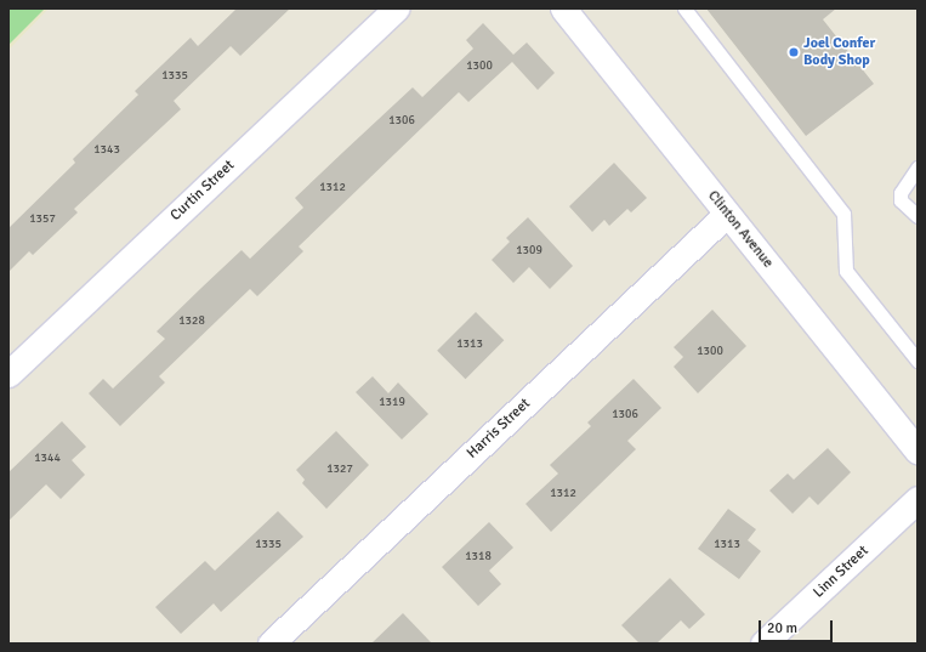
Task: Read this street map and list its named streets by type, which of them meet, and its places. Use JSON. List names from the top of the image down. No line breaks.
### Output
{"streets":{"street":["Curtin Street","Clinton Avenue","Harris Street","Linn Street"]},"crossings":[["Clinton Avenue","Harris Street"]],"places":["Joel Confer Body Shop"],"house_numbers":["1300","1335","1306","1343","1312","1357","1309","1328","1313","1300","1319","1306","1344","1327","1312","1335","1313","1318"],"scale_bar":"20 m"}
